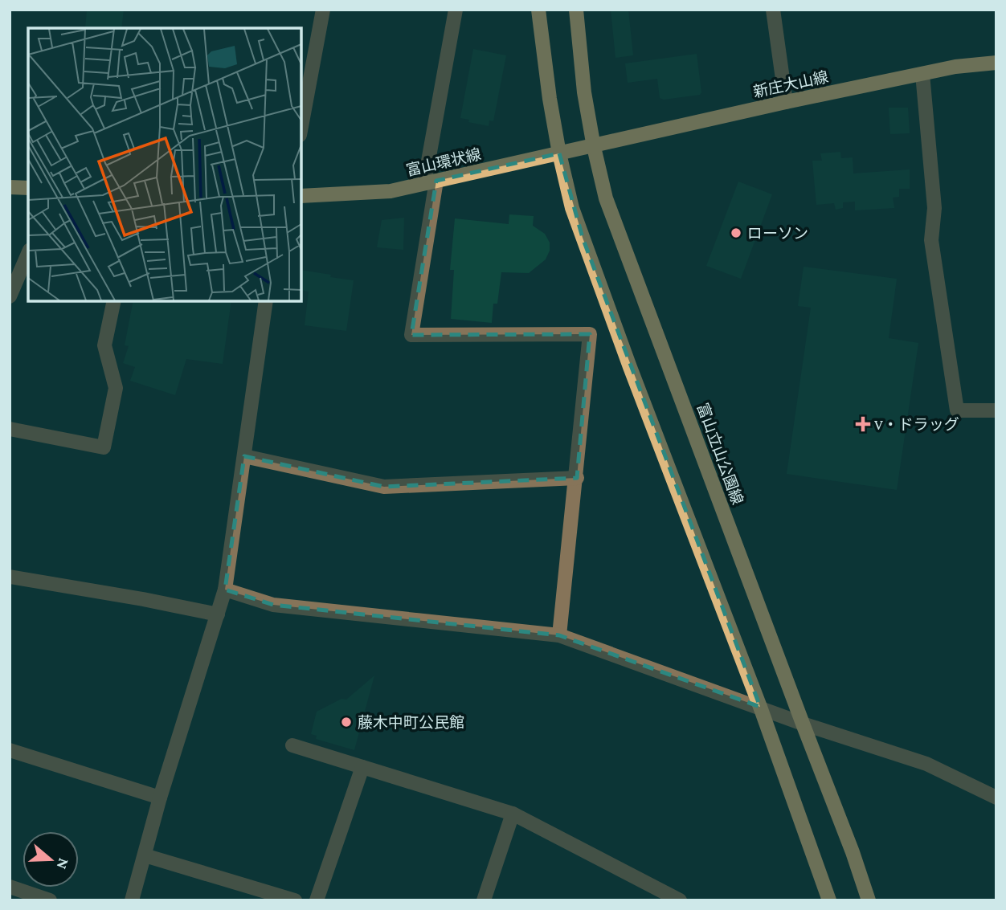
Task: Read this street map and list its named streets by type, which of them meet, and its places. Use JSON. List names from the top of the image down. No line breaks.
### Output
{"streets":{"main road":["新庄大山線","富山環状線","富山立山公園線"]},"crossings":[["新庄大山線","富山環状線"],["新庄大山線","富山立山公園線"],["富山環状線","富山立山公園線"]],"places":{"other":["ローソン","藤木中町公民館"],"health":["V・ドラッグ"]},"north":"right"}
